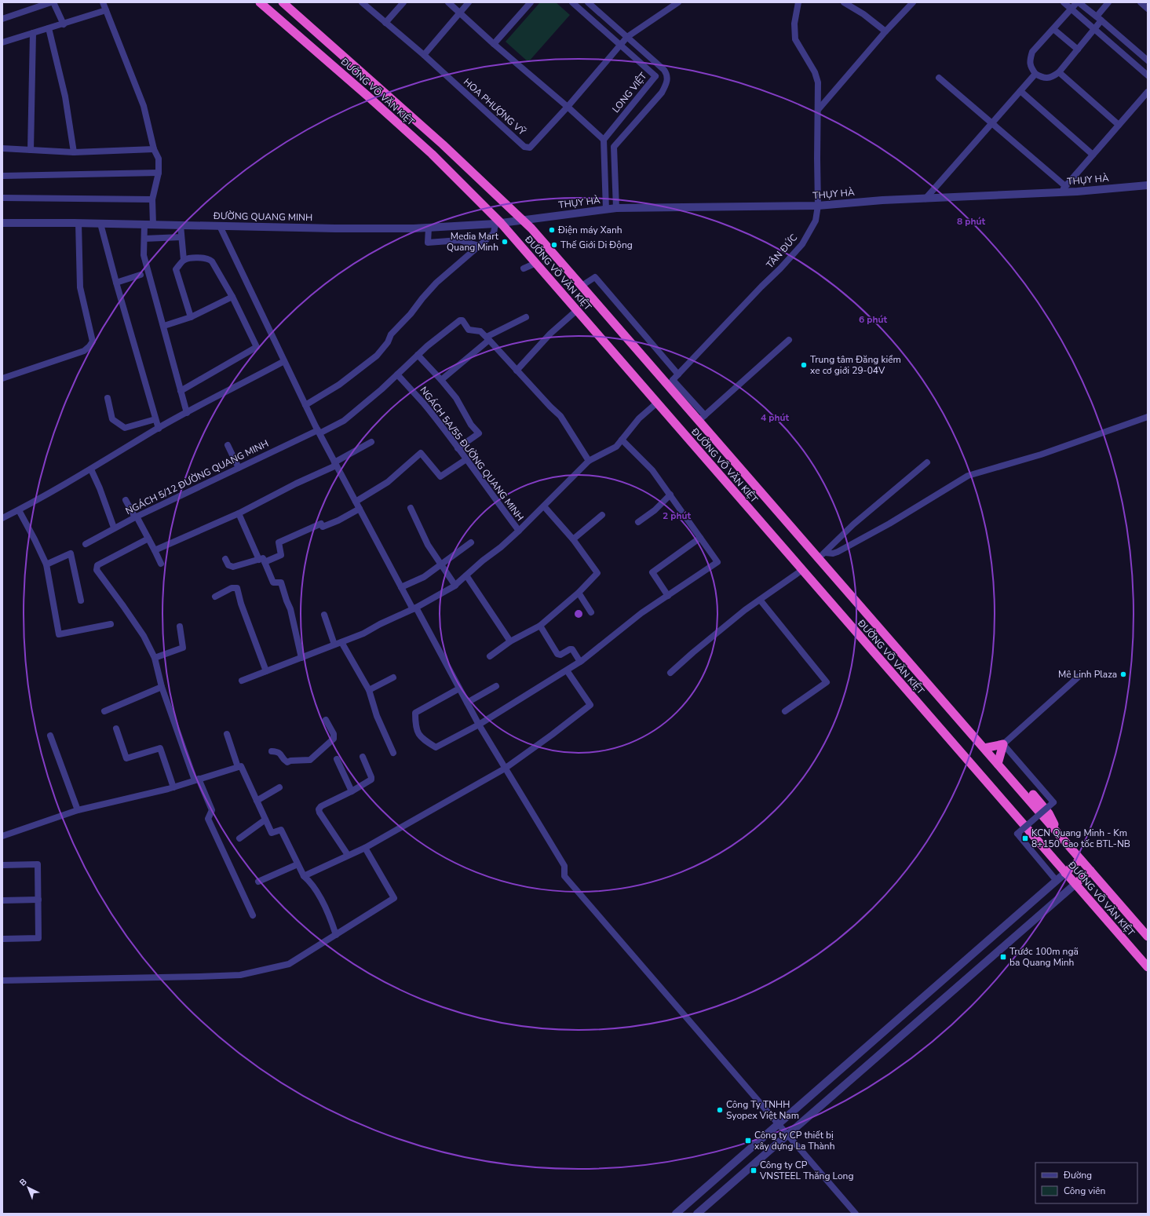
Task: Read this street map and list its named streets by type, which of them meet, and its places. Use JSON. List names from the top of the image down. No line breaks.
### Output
{"streets":{"highway":["ĐƯỜNG VÕ VĂN KIỆT"],"street":["LONG VIỆT","HOA PHƯỢNG VỸ","THỤY HÀ","ĐƯỜNG QUANG MINH","TÂN ĐỨC","NGÁCH 5A/55 ĐƯỜNG QUANG MINH","NGÁCH 5/12 ĐƯỜNG QUANG MINH"]},"crossings":[["ĐƯỜNG VÕ VĂN KIỆT","THỤY HÀ"],["ĐƯỜNG VÕ VĂN KIỆT","ĐƯỜNG QUANG MINH"],["ĐƯỜNG VÕ VĂN KIỆT","TÂN ĐỨC"],["LONG VIỆT","HOA PHƯỢNG VỸ"],["THỤY HÀ","ĐƯỜNG QUANG MINH"],["THỤY HÀ","TÂN ĐỨC"],["NGÁCH 5A/55 ĐƯỜNG QUANG MINH","NGÁCH 5/12 ĐƯỜNG QUANG MINH"]],"places":{"other":["Điện máy Xanh","Media Mart Quang Minh","Thế Giới Di Động","Trung tâm Đăng kiểm xe cơ giới 29-04V","Mê Linh Plaza","Công Ty TNHH Syopex Việt Nam"],"transit":["KCN Quang Minh - Km 8+150 Cao tốc BTL-NB","Trước 100m ngã ba Quang Minh","Công ty CP thiết bị xây dựng La Thành","Công ty CP VNSTEEL Thăng Long"]},"legend":["Đường","Công viên"],"north":"top left","rings":["8 phút","6 phút","4 phút","2 phút"]}
